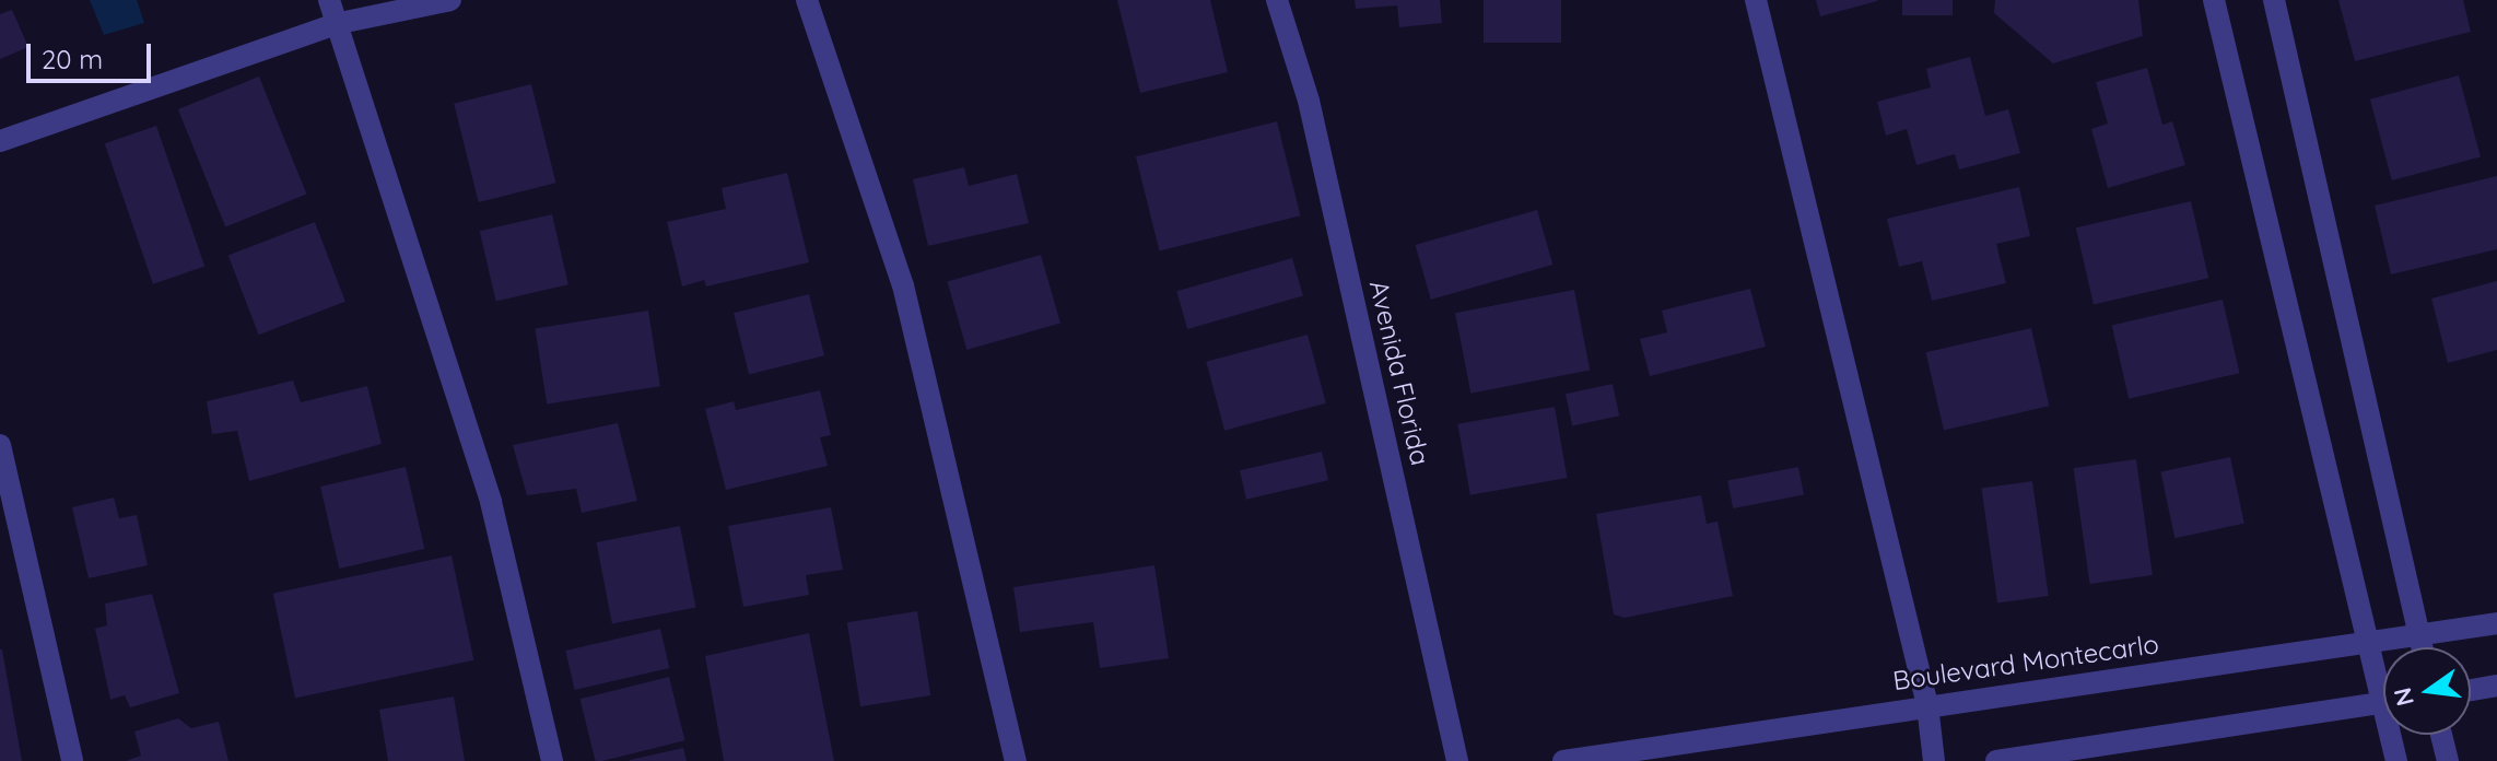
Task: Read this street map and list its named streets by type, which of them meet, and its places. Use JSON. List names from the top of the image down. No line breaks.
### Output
{"streets":{"street":["Avenida Florida","Boulevard Montecarlo"]},"scale_bar":"20 m","north":"left"}
